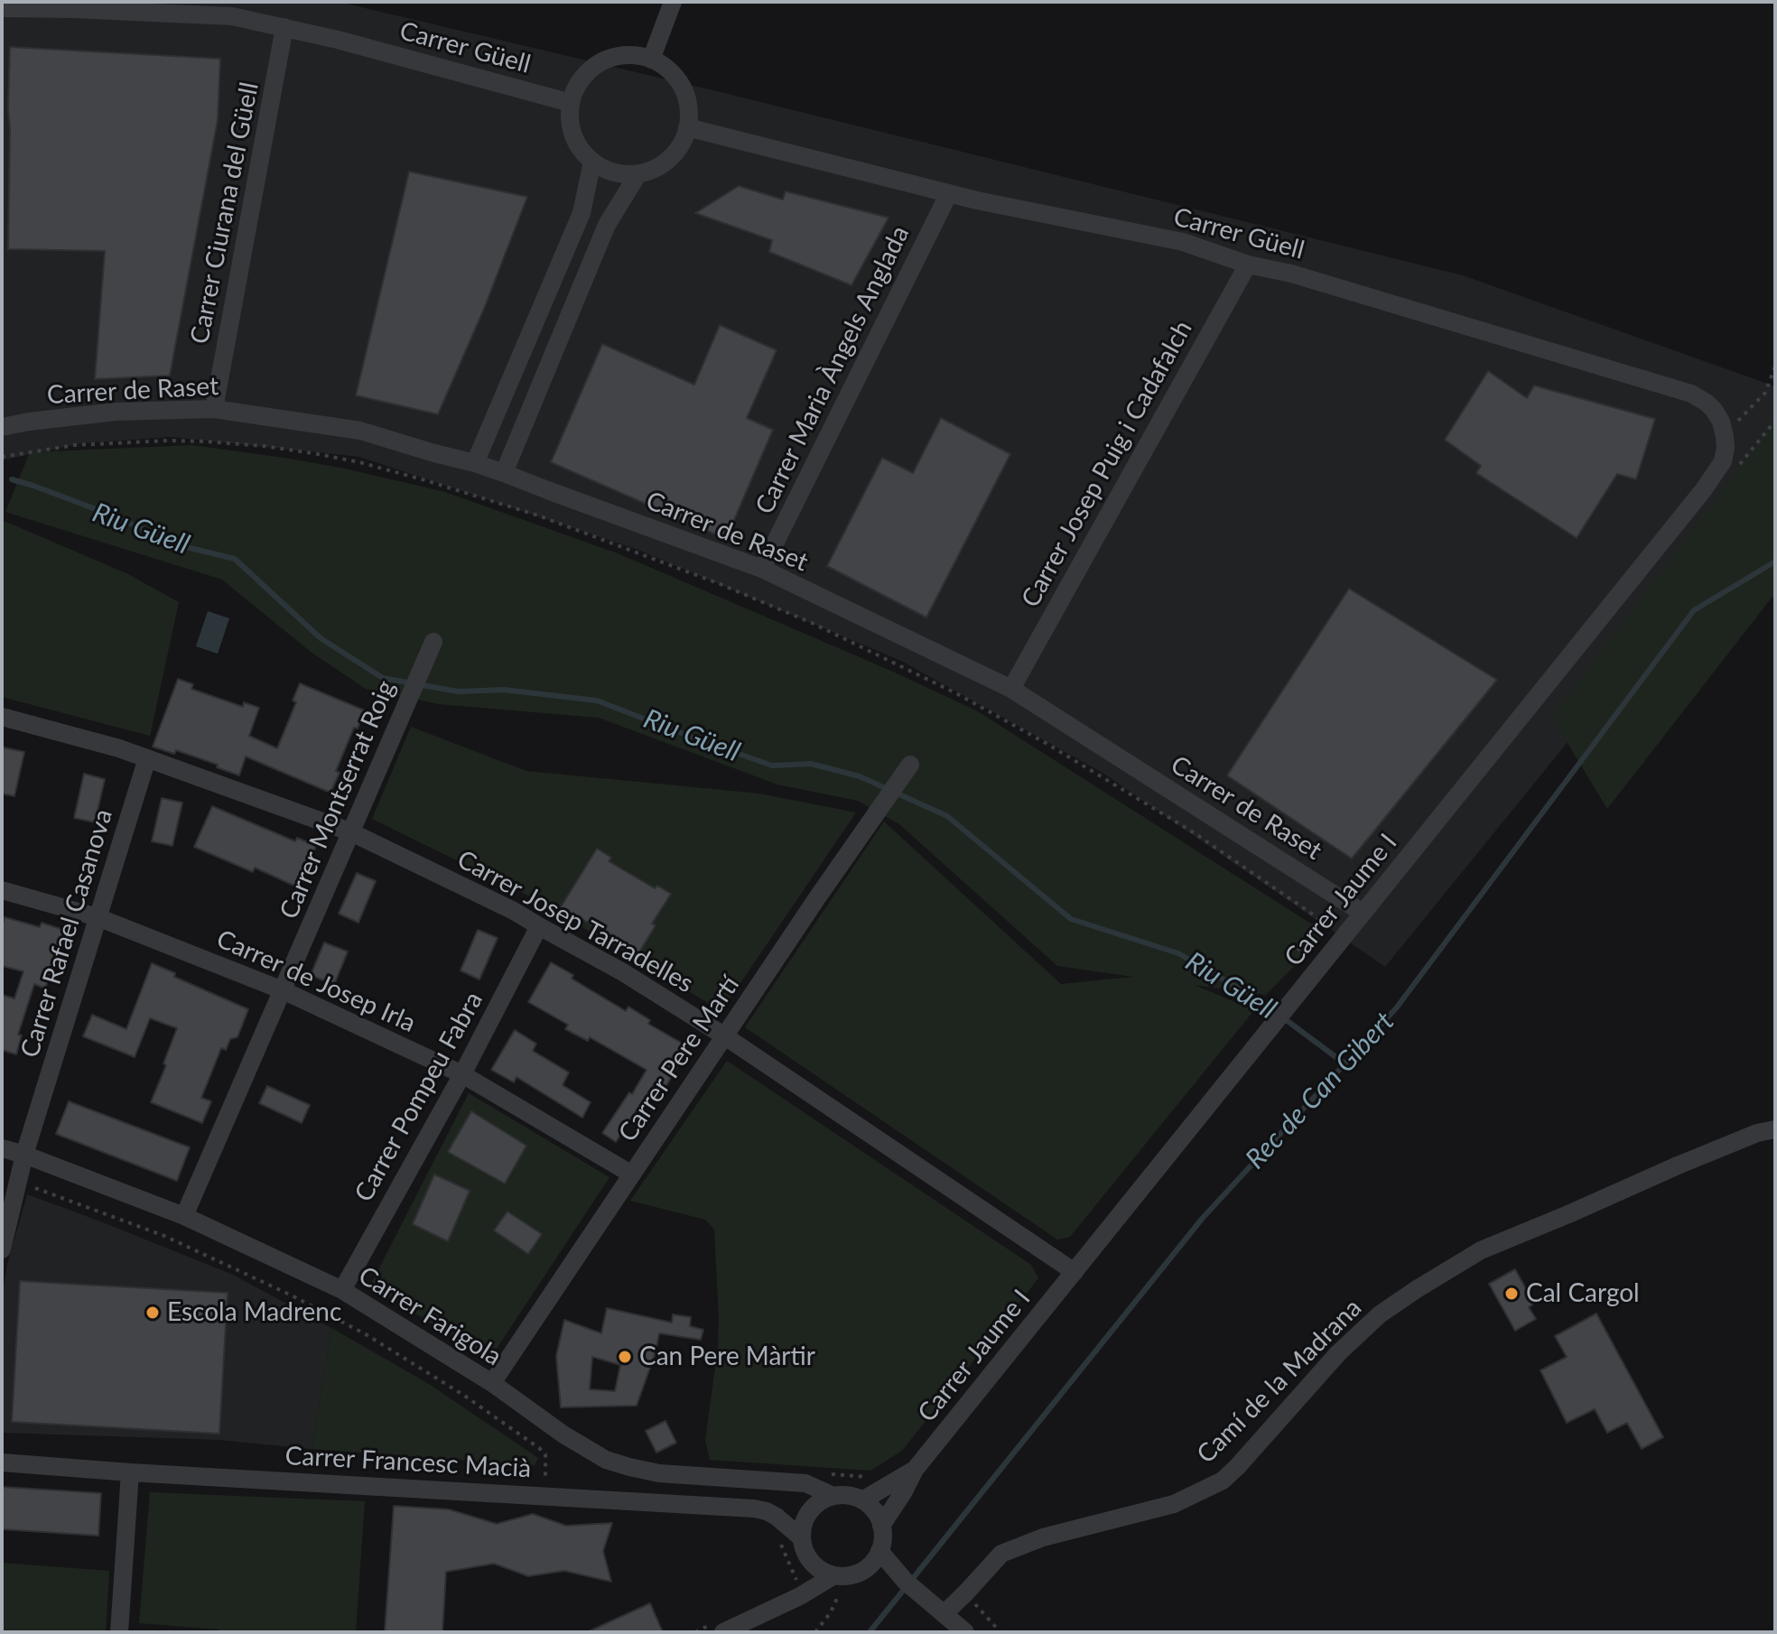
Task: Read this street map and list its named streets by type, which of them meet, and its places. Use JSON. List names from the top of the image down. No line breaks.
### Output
{"streets":{"street":["Carrer Güell","Carrer Ciurana del Güell","Carrer Maria Àngels Anglada","Carrer de Raset","Carrer Josep Puig i Cadafalch","Carrer Montserrat Roig","Carrer Jaume I","Carrer Josep Tarradelles","Carrer Rafael Casanova","Carrer de Josep Irla","Carrer Pere Martí","Carrer Pompeu Fabra","Carrer Farigola","Camí de la Madrana","Carrer Francesc Macià"]},"crossings":[["Carrer Güell","Carrer Ciurana del Güell"],["Carrer Güell","Carrer Maria Àngels Anglada"],["Carrer Güell","Carrer Josep Puig i Cadafalch"],["Carrer Güell","Carrer Jaume I"],["Carrer Ciurana del Güell","Carrer de Raset"],["Carrer Maria Àngels Anglada","Carrer de Raset"],["Carrer de Raset","Carrer Josep Puig i Cadafalch"],["Carrer de Raset","Carrer Jaume I"],["Carrer Montserrat Roig","Carrer Josep Tarradelles"],["Carrer Montserrat Roig","Carrer de Josep Irla"],["Carrer Montserrat Roig","Carrer Farigola"],["Carrer Jaume I","Carrer Josep Tarradelles"],["Carrer Jaume I","Carrer Farigola"],["Carrer Jaume I","Carrer Francesc Macià"],["Carrer Josep Tarradelles","Carrer Rafael Casanova"],["Carrer Josep Tarradelles","Carrer Pere Martí"],["Carrer Josep Tarradelles","Carrer Pompeu Fabra"],["Carrer Rafael Casanova","Carrer de Josep Irla"],["Carrer Rafael Casanova","Carrer Farigola"],["Carrer de Josep Irla","Carrer Pere Martí"],["Carrer de Josep Irla","Carrer Pompeu Fabra"],["Carrer Pere Martí","Carrer Farigola"],["Carrer Pompeu Fabra","Carrer Farigola"],["Carrer Farigola","Carrer Francesc Macià"]],"water":["Riu Güell","Rec de Can Gibert"],"places":["Cal Cargol","Escola Madrenc","Can Pere Màrtir"]}
